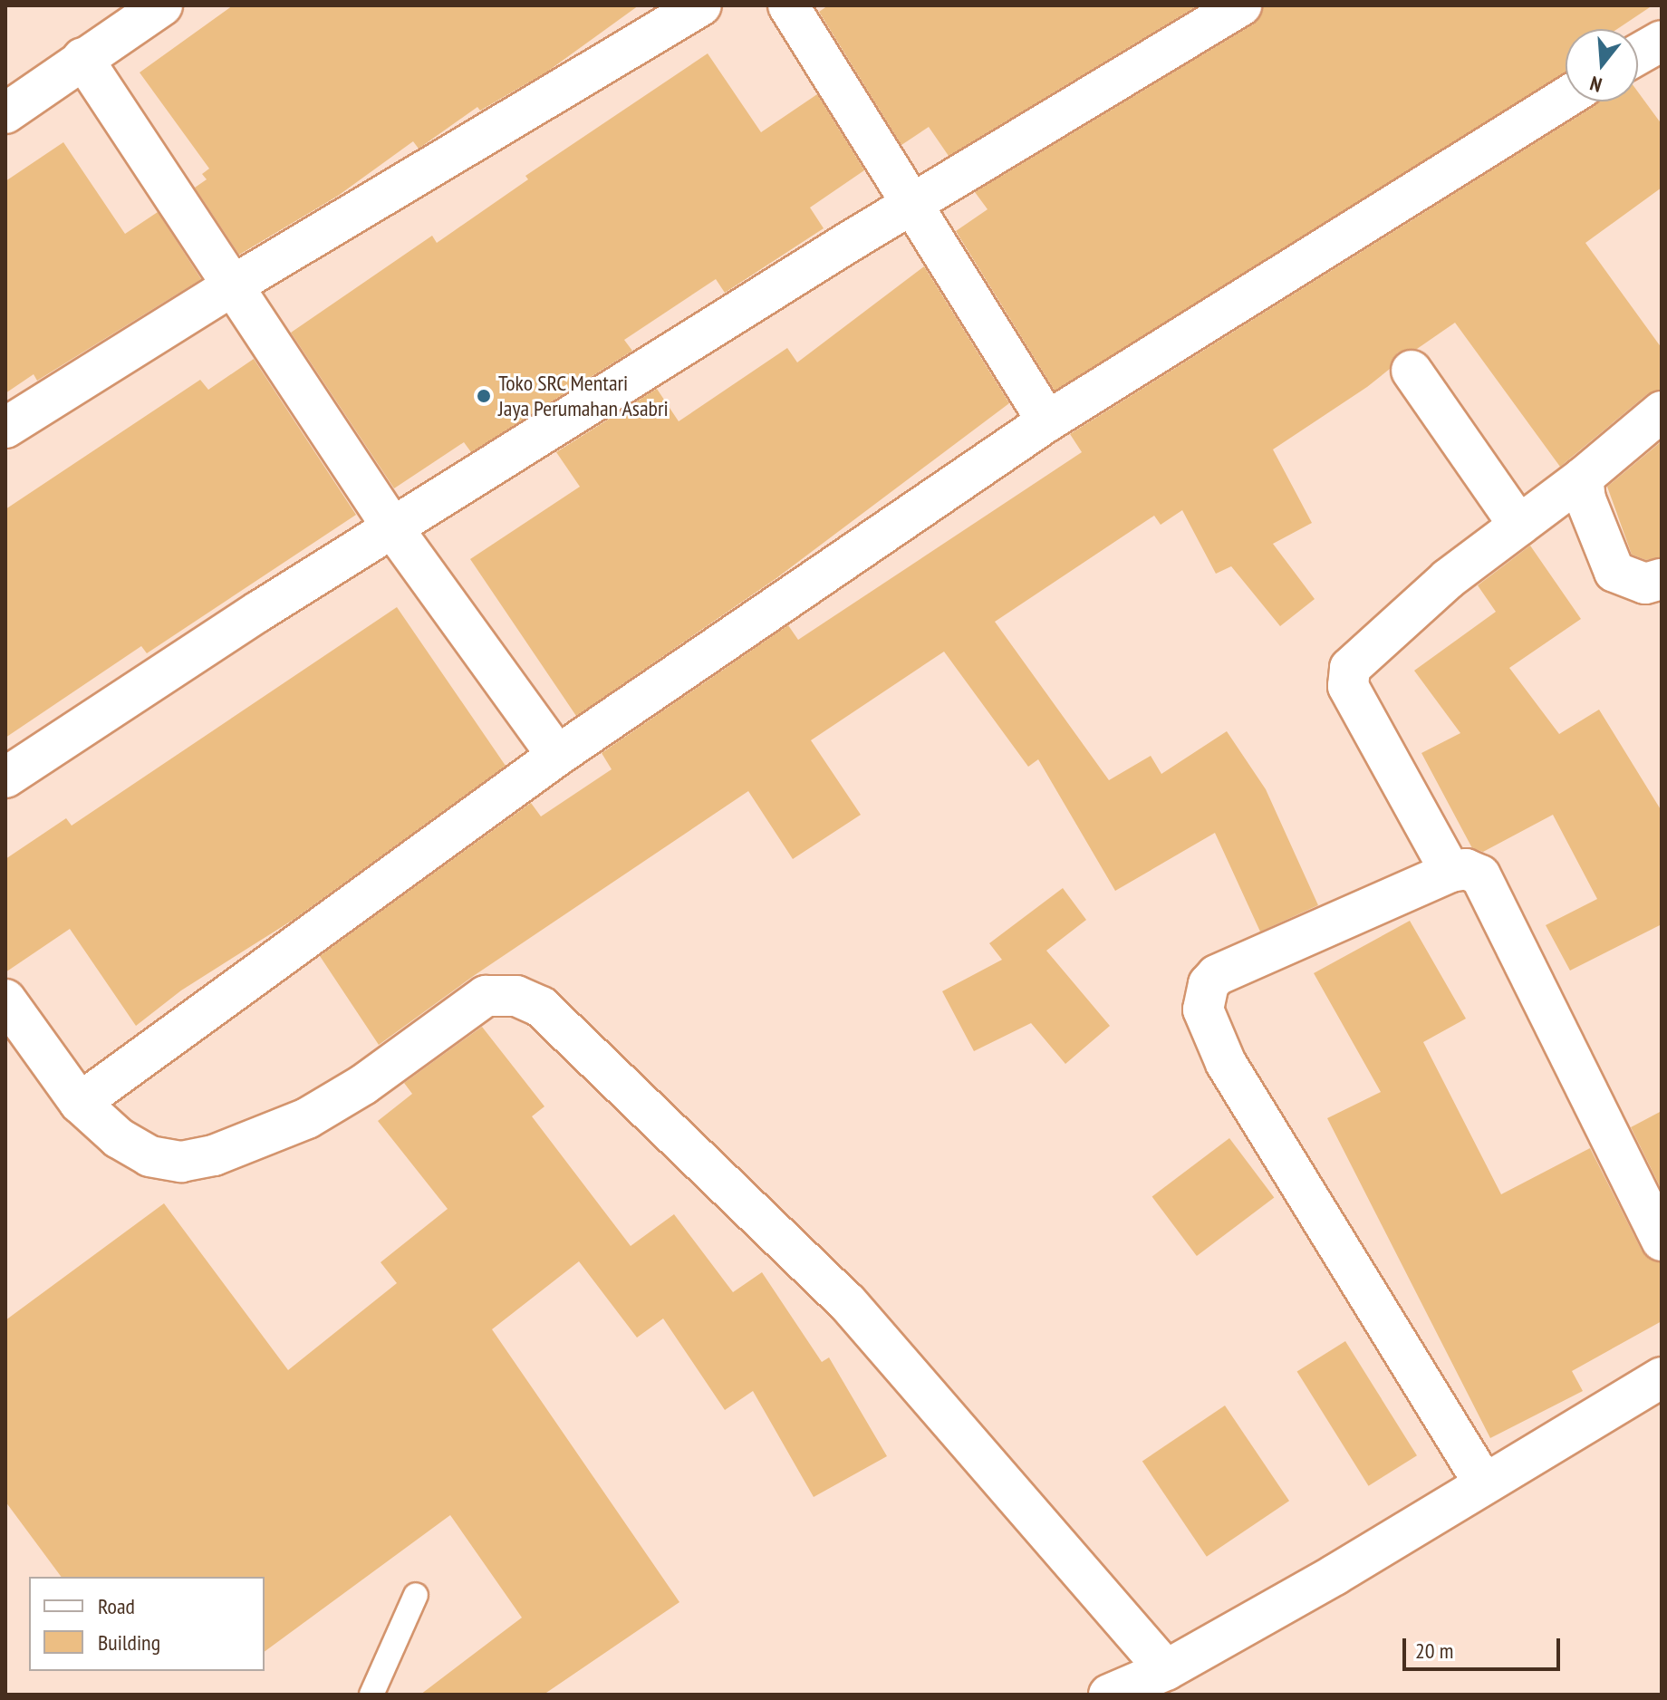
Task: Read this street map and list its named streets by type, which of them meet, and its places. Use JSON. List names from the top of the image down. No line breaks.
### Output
{"places":["Toko SRC Mentari Jaya Perumahan Asabri"],"legend":["Road","Building"],"scale_bar":"20 m","north":"bottom"}
